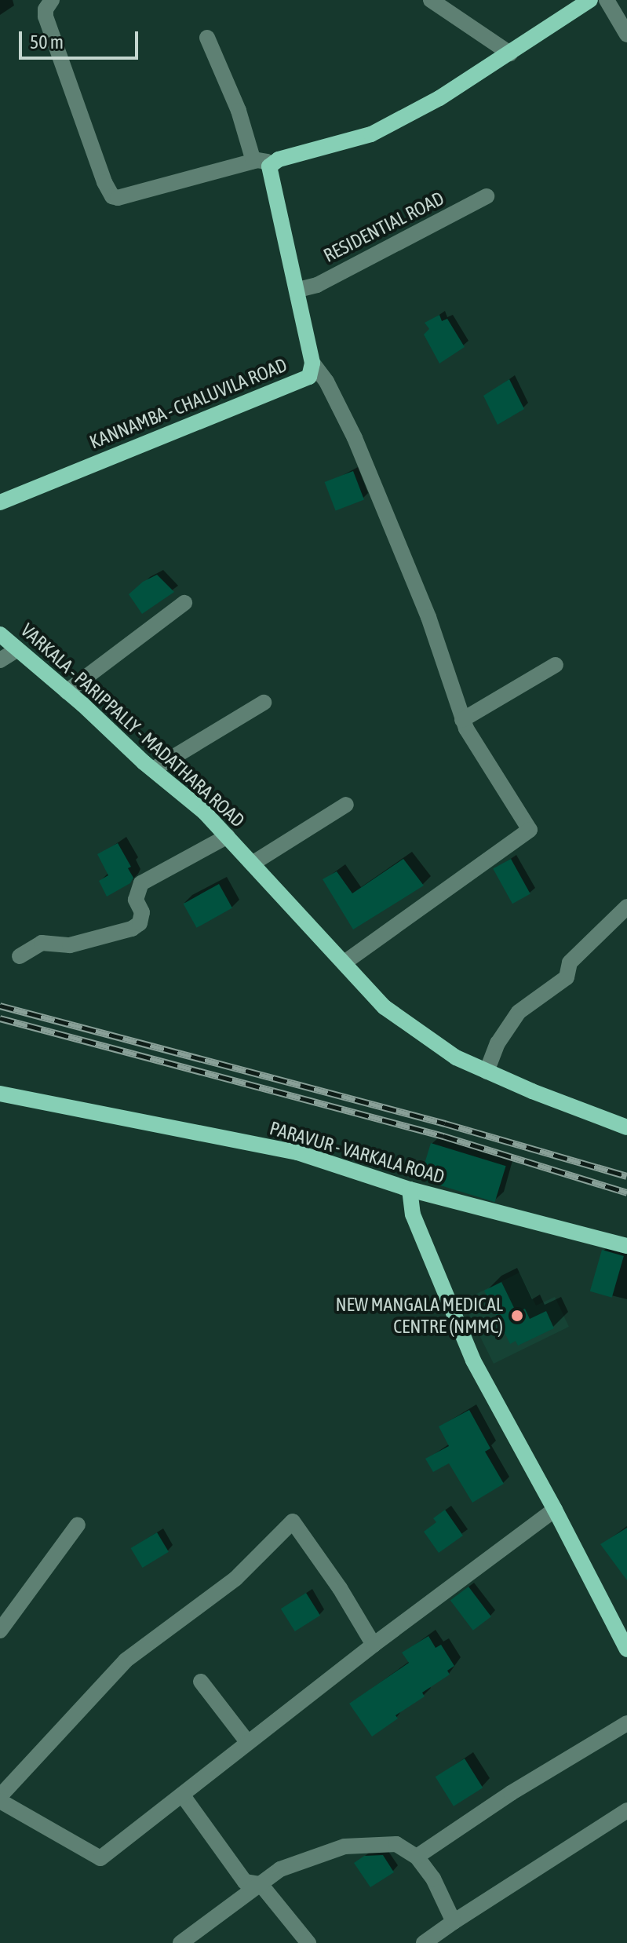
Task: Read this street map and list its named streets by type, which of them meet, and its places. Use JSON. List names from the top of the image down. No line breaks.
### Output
{"streets":{"main road":["KANNAMBA - CHALUVILA ROAD","VARKALA - PARIPPALLY - MADATHARA ROAD","PARAVUR - VARKALA ROAD"],"street":["RESIDENTIAL ROAD"]},"crossings":[["RESIDENTIAL ROAD","KANNAMBA - CHALUVILA ROAD"]],"places":["NEW MANGALA MEDICAL CENTRE (NMMC)"],"scale_bar":"50 m"}
